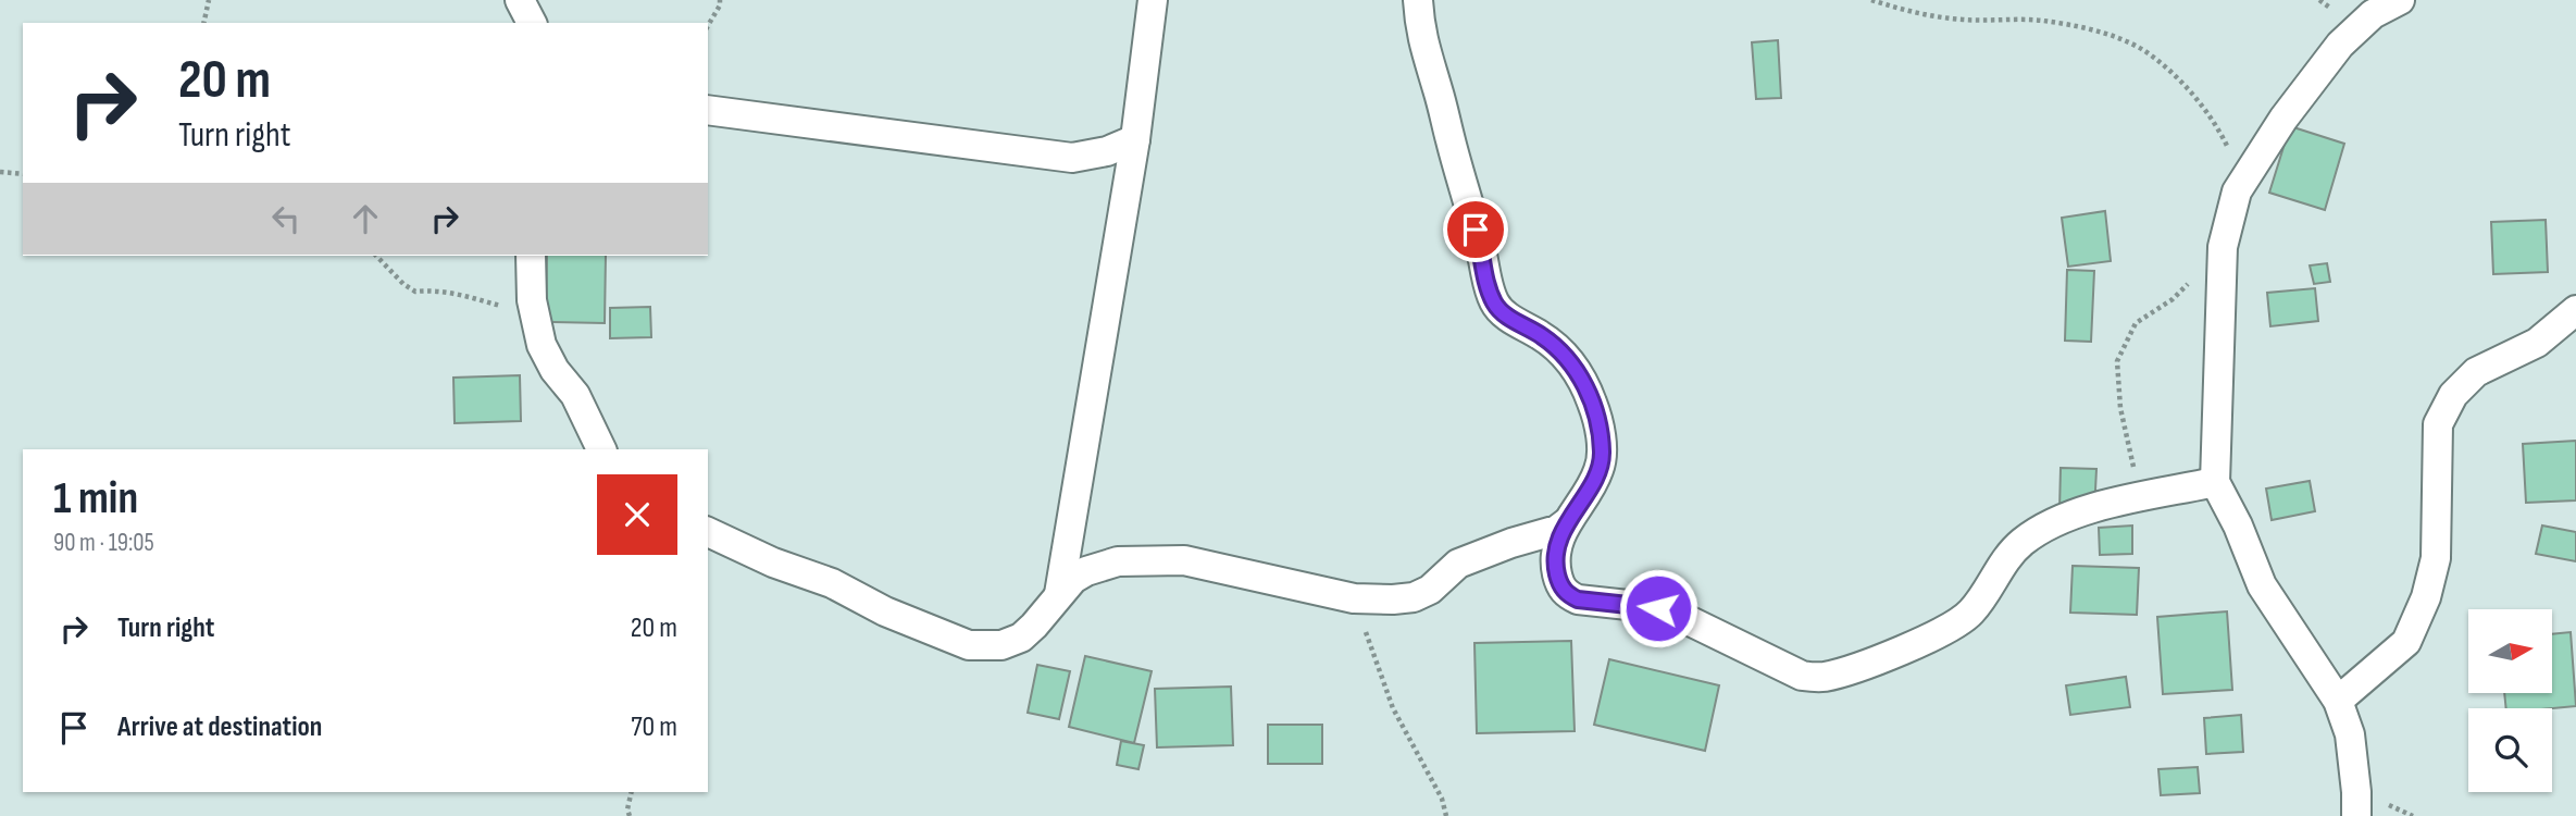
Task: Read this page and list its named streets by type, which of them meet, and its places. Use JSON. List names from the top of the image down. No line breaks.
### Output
{"north":"right","page":{"turn":["20 m","Turn right"],"heading":["1 min","90 m · 19:05"],"list":[{"name":"Turn right","value":"20 m"},{"name":"Arrive at destination","value":"70 m"}]}}
